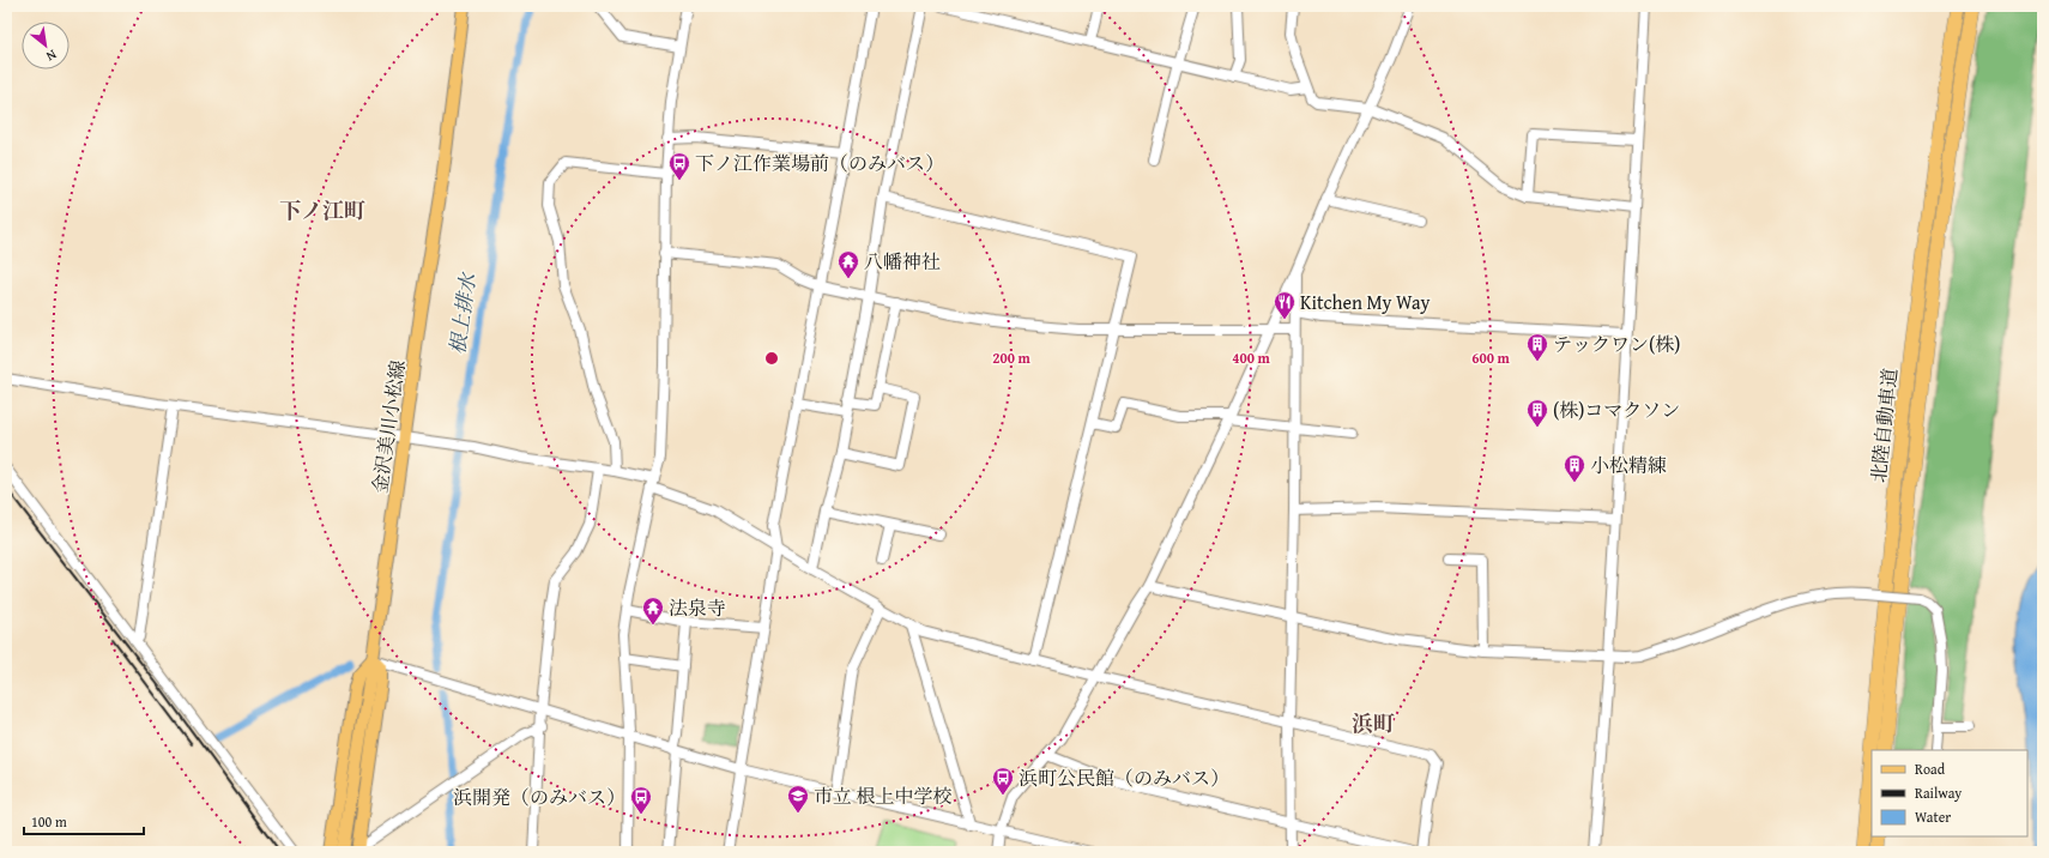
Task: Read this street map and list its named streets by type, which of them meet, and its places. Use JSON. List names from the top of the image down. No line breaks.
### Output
{"streets":{"highway":["北陸自動車道"],"main road":["金沢美川小松線"]},"districts":["下ノ江町","浜町"],"water":["根上排水"],"places":{"bus stop":["下ノ江作業場前（のみバス）","浜町公民館（のみバス）","浜開発（のみバス）"],"temple":["八幡神社","法泉寺"],"restaurant":["Kitchen My Way"],"building":["テックワン(株)","(株)コマクソン","小松精練"],"school or university":["市立 根上中学校"]},"legend":["Road","Railway","Water"],"scale_bar":"100 m","north":"bottom right","rings":["200 m","400 m","600 m"]}
